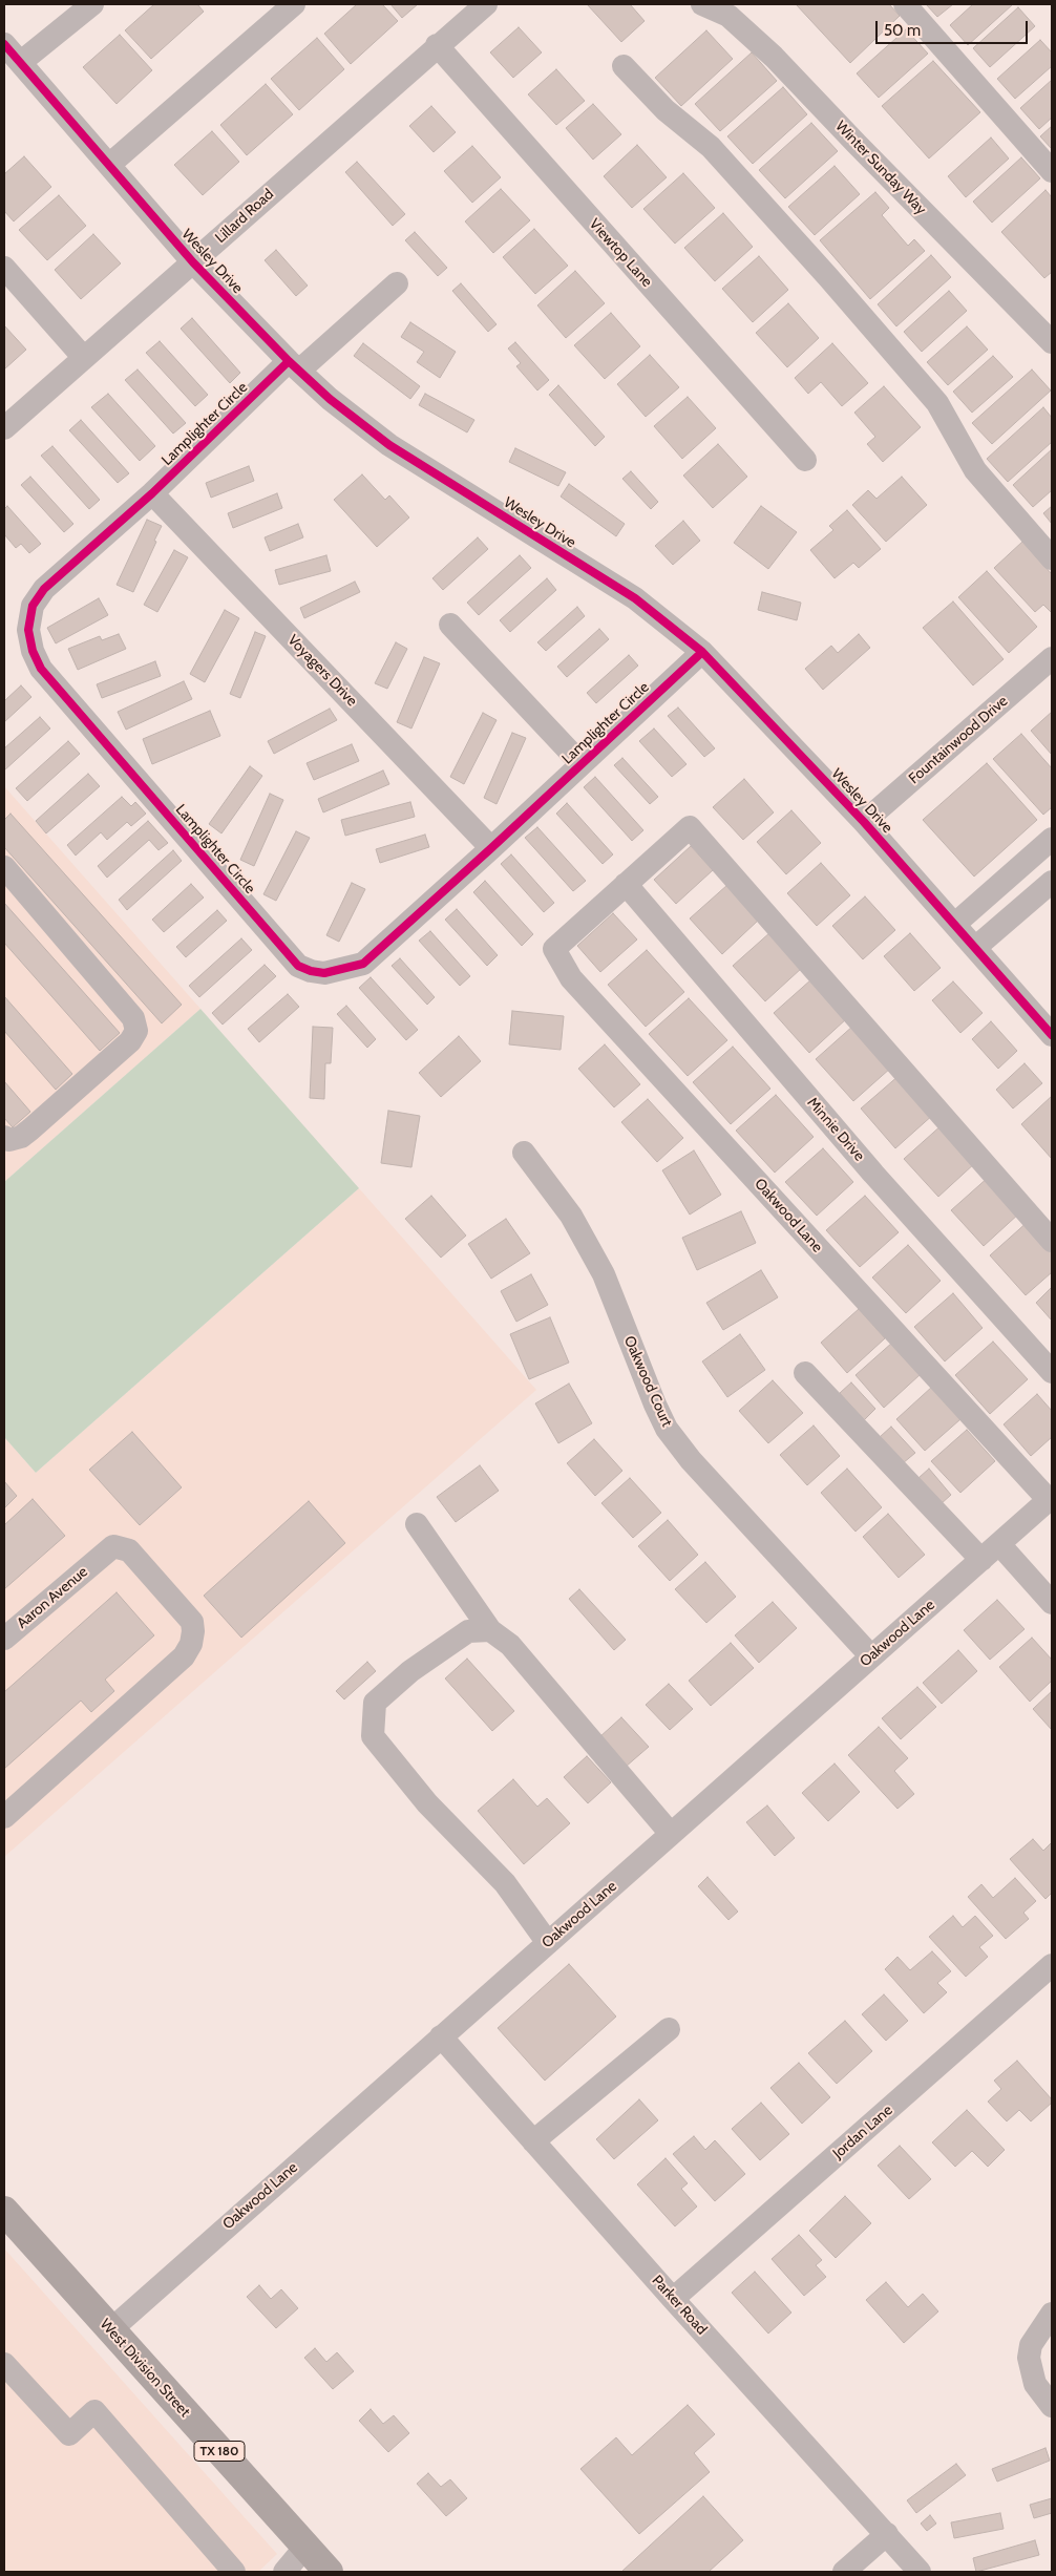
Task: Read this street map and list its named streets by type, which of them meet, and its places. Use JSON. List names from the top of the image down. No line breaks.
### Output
{"streets":{"main road":["West Division Street","TX 180"],"street":["Winter Sunday Way","Lillard Road","Viewtop Lane","Wesley Drive","Lamplighter Circle","Voyagers Drive","Fountainwood Drive","Minnie Drive","Oakwood Lane","Oakwood Court","Aaron Avenue","Jordan Lane","Parker Road"]},"crossings":[["Lillard Road","Viewtop Lane"],["Lillard Road","Wesley Drive"],["Wesley Drive","Lamplighter Circle"],["Wesley Drive","Fountainwood Drive"],["Lamplighter Circle","Voyagers Drive"],["Minnie Drive","Oakwood Lane"],["Oakwood Lane","Oakwood Court"],["Oakwood Lane","Parker Road"],["Oakwood Lane","West Division Street"],["Jordan Lane","Parker Road"]],"scale_bar":"50 m"}
